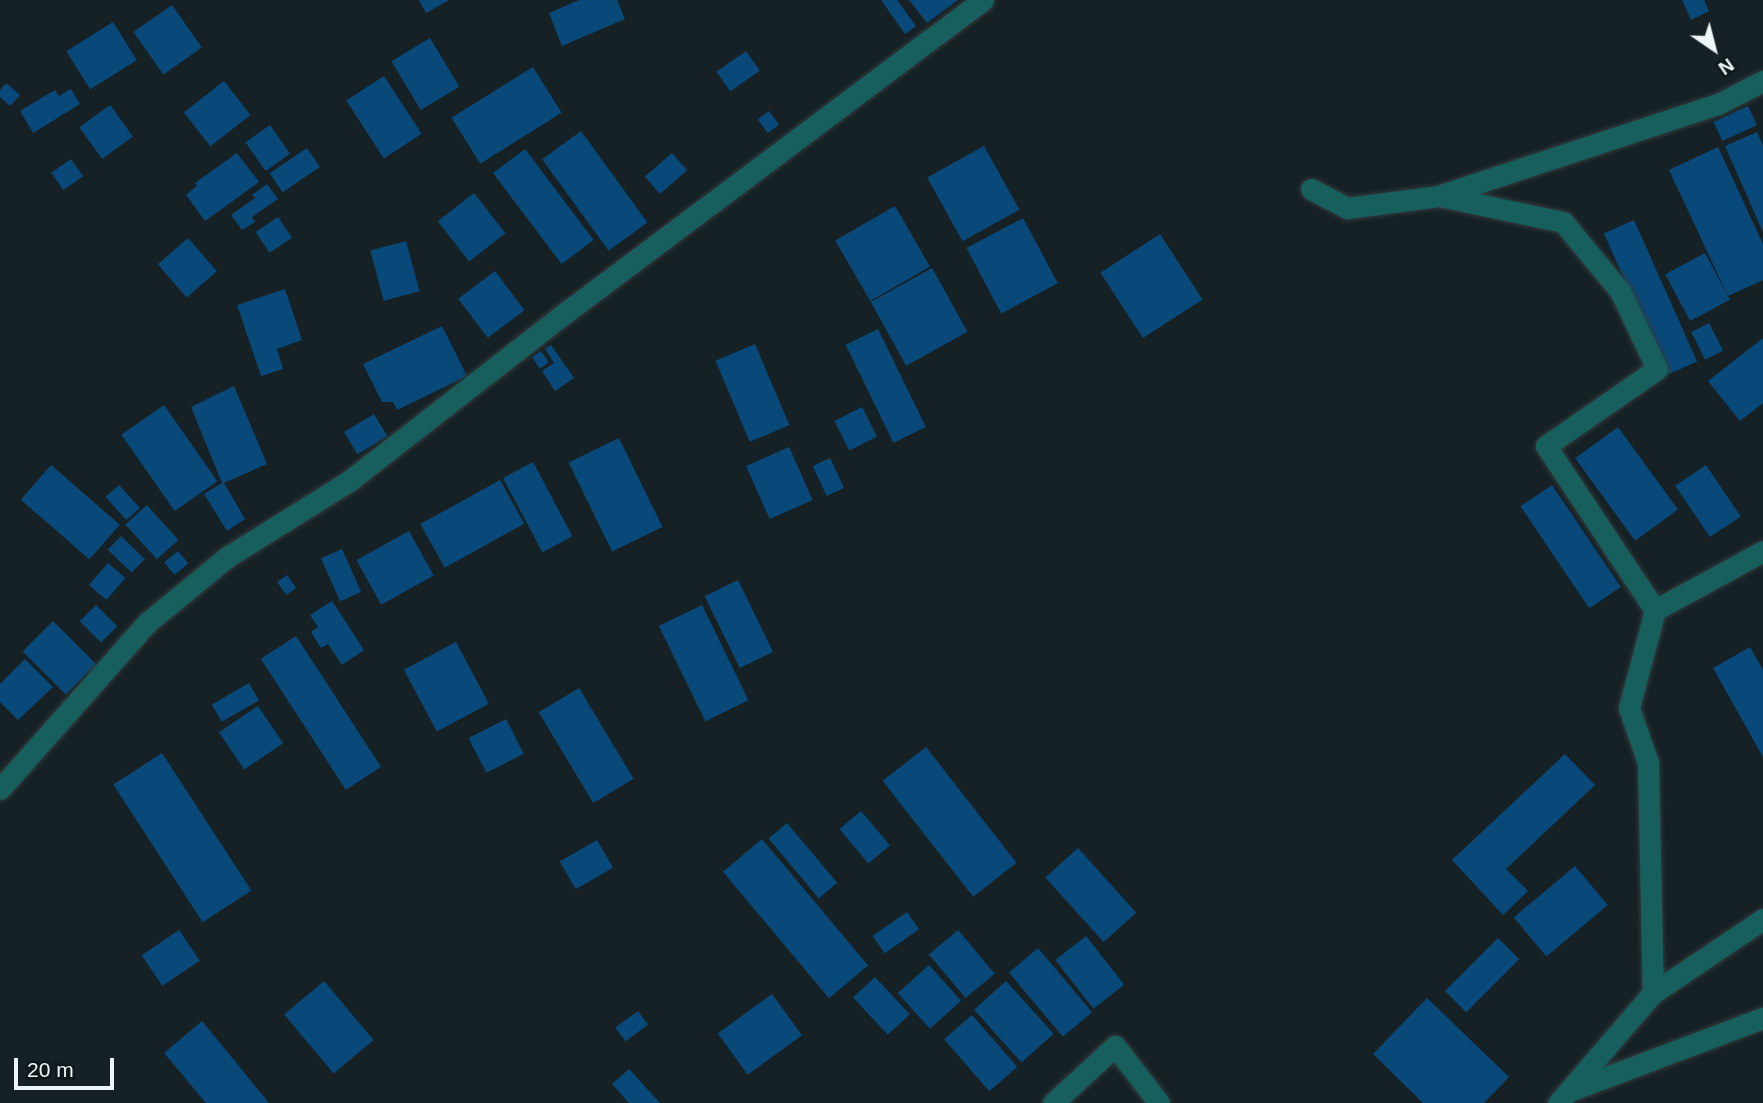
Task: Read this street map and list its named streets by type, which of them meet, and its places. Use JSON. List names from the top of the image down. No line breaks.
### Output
{"scale_bar":"20 m","north":"bottom right"}
